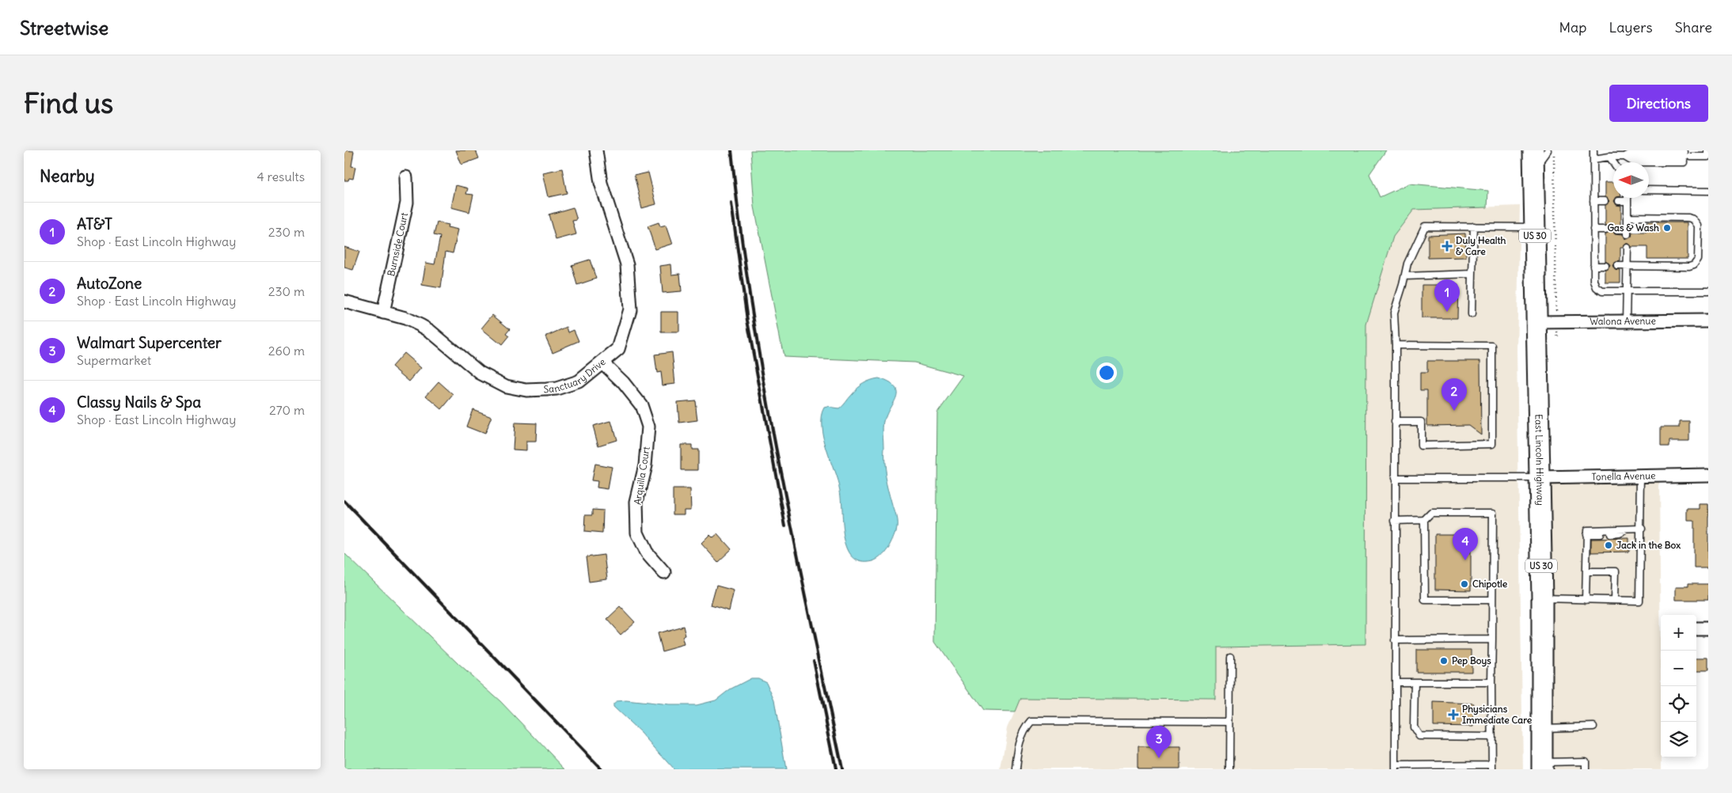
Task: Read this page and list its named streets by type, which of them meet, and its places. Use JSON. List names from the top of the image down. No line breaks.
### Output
{"streets":{"main road":["US 30","East Lincoln Highway"],"street":["Burnside Court","Walona Avenue","Sanctuary Drive","Arquilla Court","Tonella Avenue"]},"crossings":[["Burnside Court","Sanctuary Drive"],["Walona Avenue","East Lincoln Highway"],["Sanctuary Drive","Arquilla Court"],["East Lincoln Highway","Tonella Avenue"]],"places":{"other":["Gas & Wash","Jack in the Box","Chipotle","Pep Boys"],"health":["Duly Health & Care","Physicians Immediate Care"]},"north":"left","page":{"header":"Streetwise","nav":["Map","Layers","Share"],"buttons":"Directions","title":"Find us","heading":["Nearby","4 results"],"list":[{"mark":"1","name":"AT&T","note":"Shop · East Lincoln Highway","value":"230 m"},{"mark":"2","name":"AutoZone","note":"Shop · East Lincoln Highway","value":"230 m"},{"mark":"3","name":"Walmart Supercenter","note":"Supermarket","value":"260 m"},{"mark":"4","name":"Classy Nails & Spa","note":"Shop · East Lincoln Highway","value":"270 m"}],"pins":["1","2","4","3"],"map_buttons":["+","−"]}}
